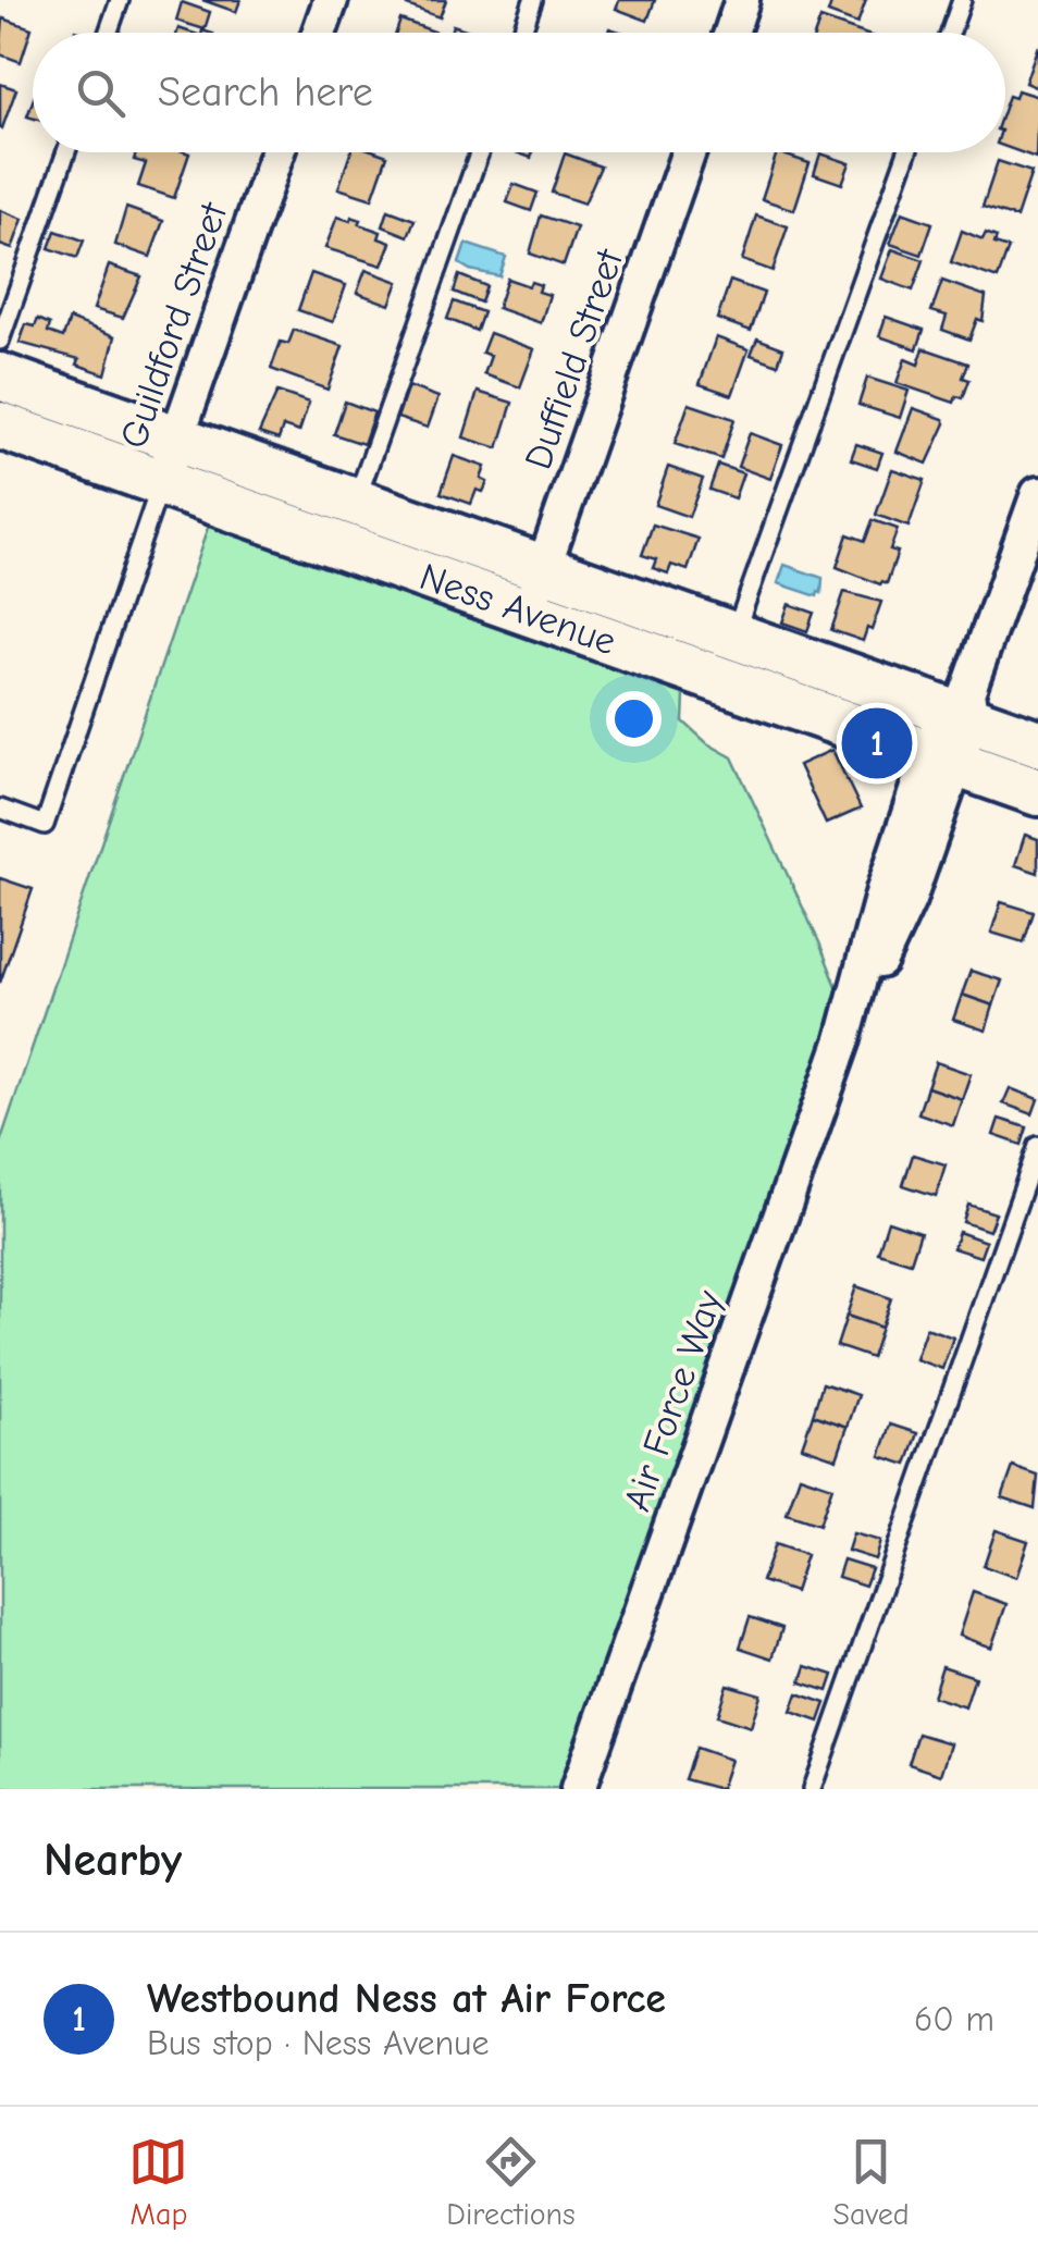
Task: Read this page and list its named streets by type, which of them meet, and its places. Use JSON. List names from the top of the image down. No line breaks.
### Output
{"streets":{"main road":["Ness Avenue"],"street":["Guildford Street","Duffield Street","Air Force Way"]},"crossings":[["Guildford Street","Ness Avenue"],["Duffield Street","Ness Avenue"],["Ness Avenue","Air Force Way"]],"page":{"search":"Search here","pins":"1","heading":"Nearby","list":[{"mark":"1","name":"Westbound Ness at Air Force","note":"Bus stop · Ness Avenue","value":"60 m"}],"nav":["Map","Directions","Saved"]}}
